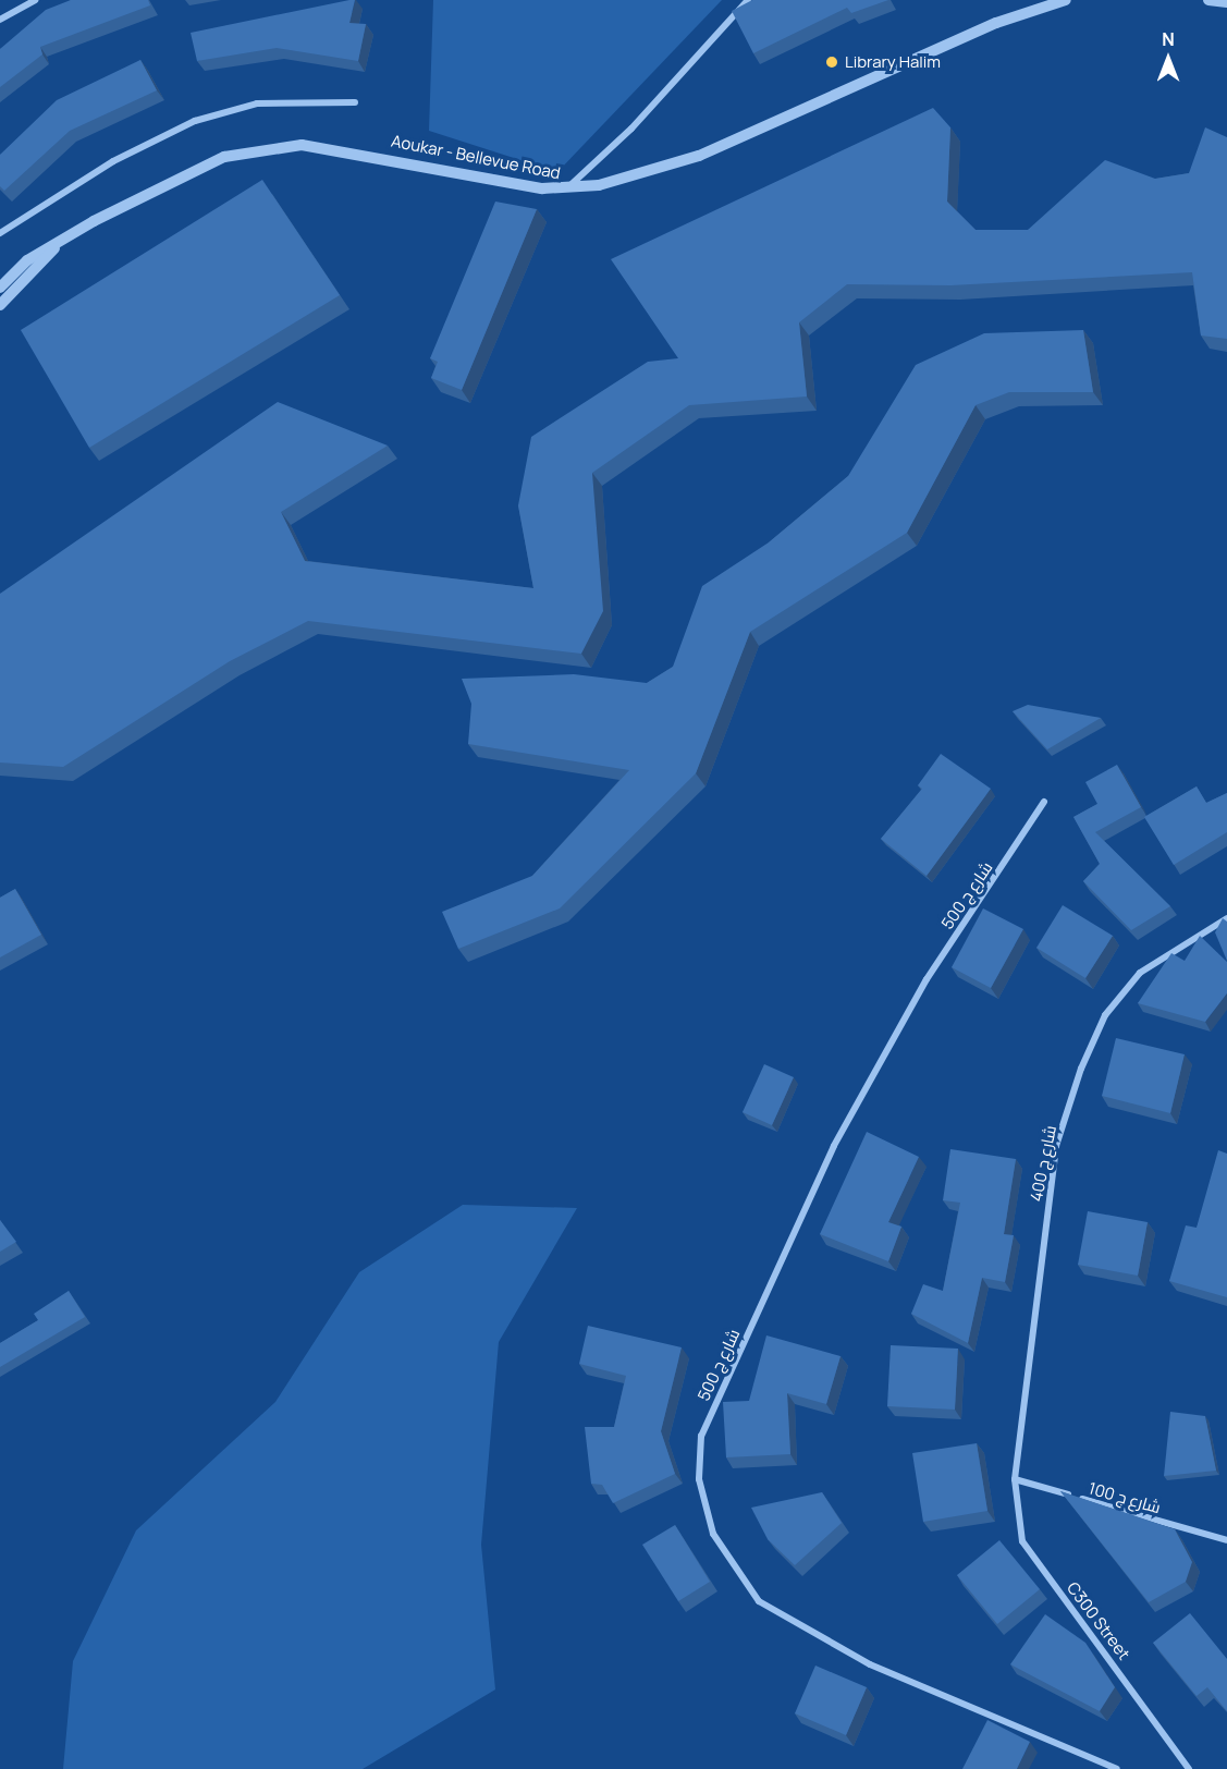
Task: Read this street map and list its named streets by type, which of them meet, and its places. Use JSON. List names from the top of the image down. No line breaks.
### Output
{"streets":{"street":["Aoukar - Bellevue Road","شارع ج 500","شارع ج 400","شارع ج 100","C300 Street"]},"crossings":[["شارع ج 400","شارع ج 100"],["شارع ج 400","C300 Street"],["شارع ج 100","C300 Street"]],"places":["Library Halim"],"north":"top"}
